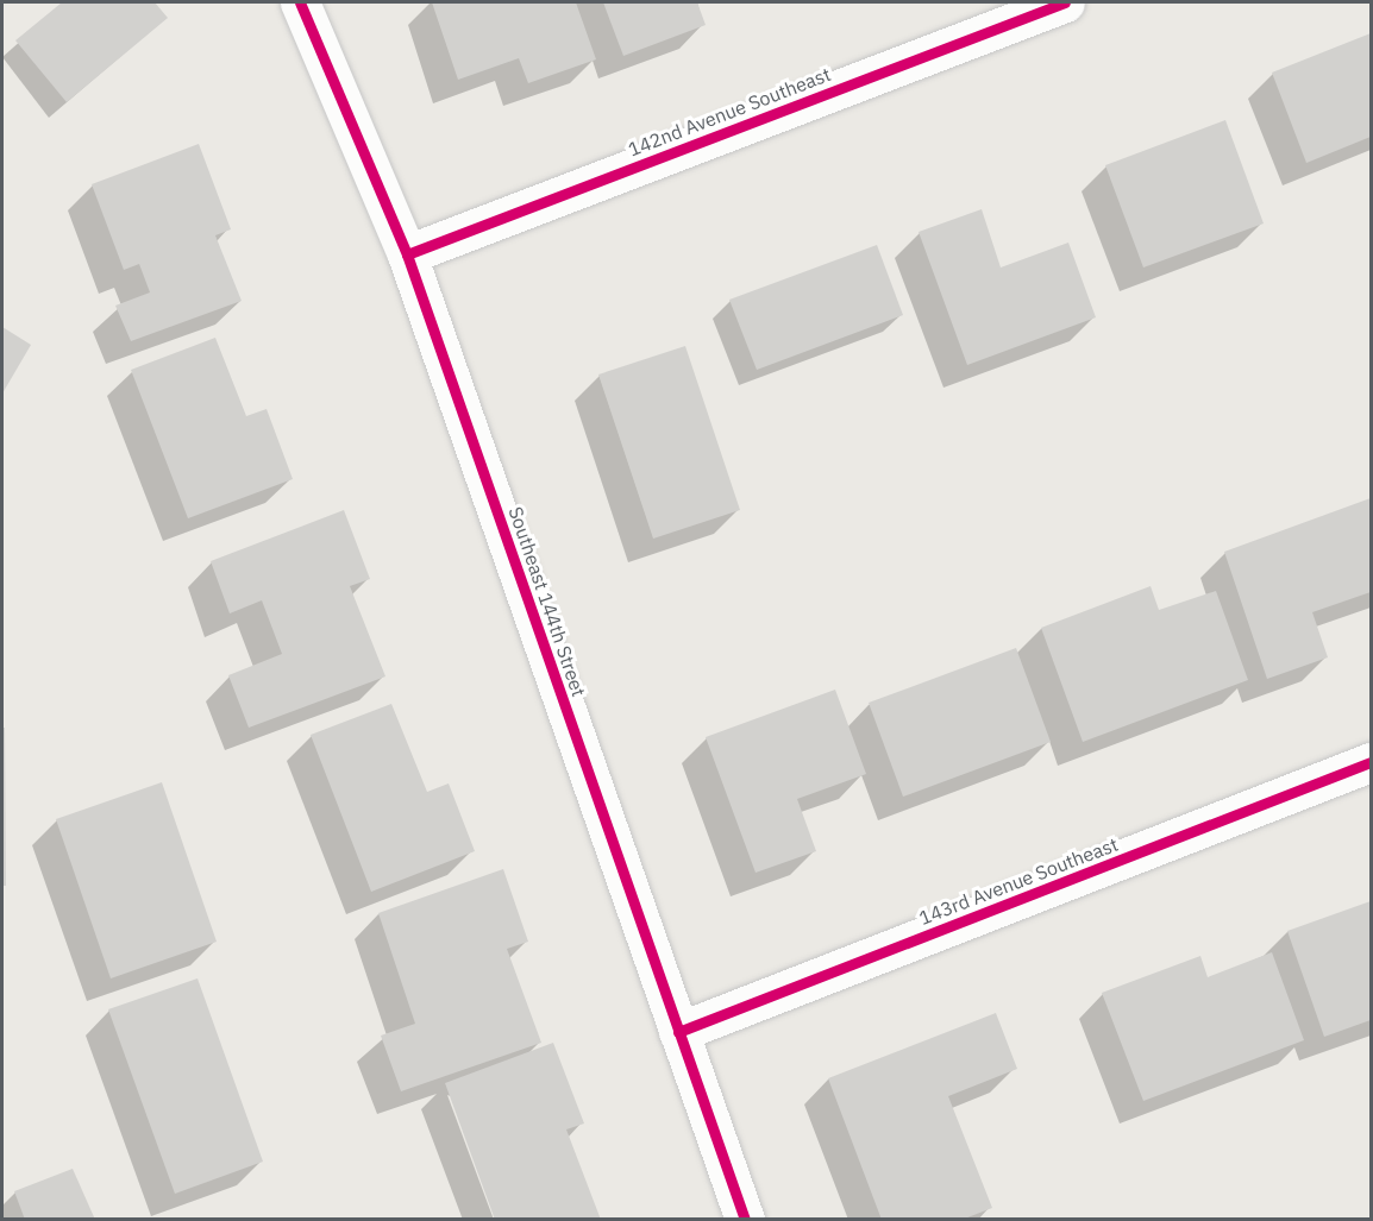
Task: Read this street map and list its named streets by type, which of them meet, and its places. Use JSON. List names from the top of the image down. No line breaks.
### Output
{"streets":{"street":["142nd Avenue Southeast","Southeast 144th Street","143rd Avenue Southeast"]},"crossings":[["142nd Avenue Southeast","Southeast 144th Street"],["Southeast 144th Street","143rd Avenue Southeast"]]}
